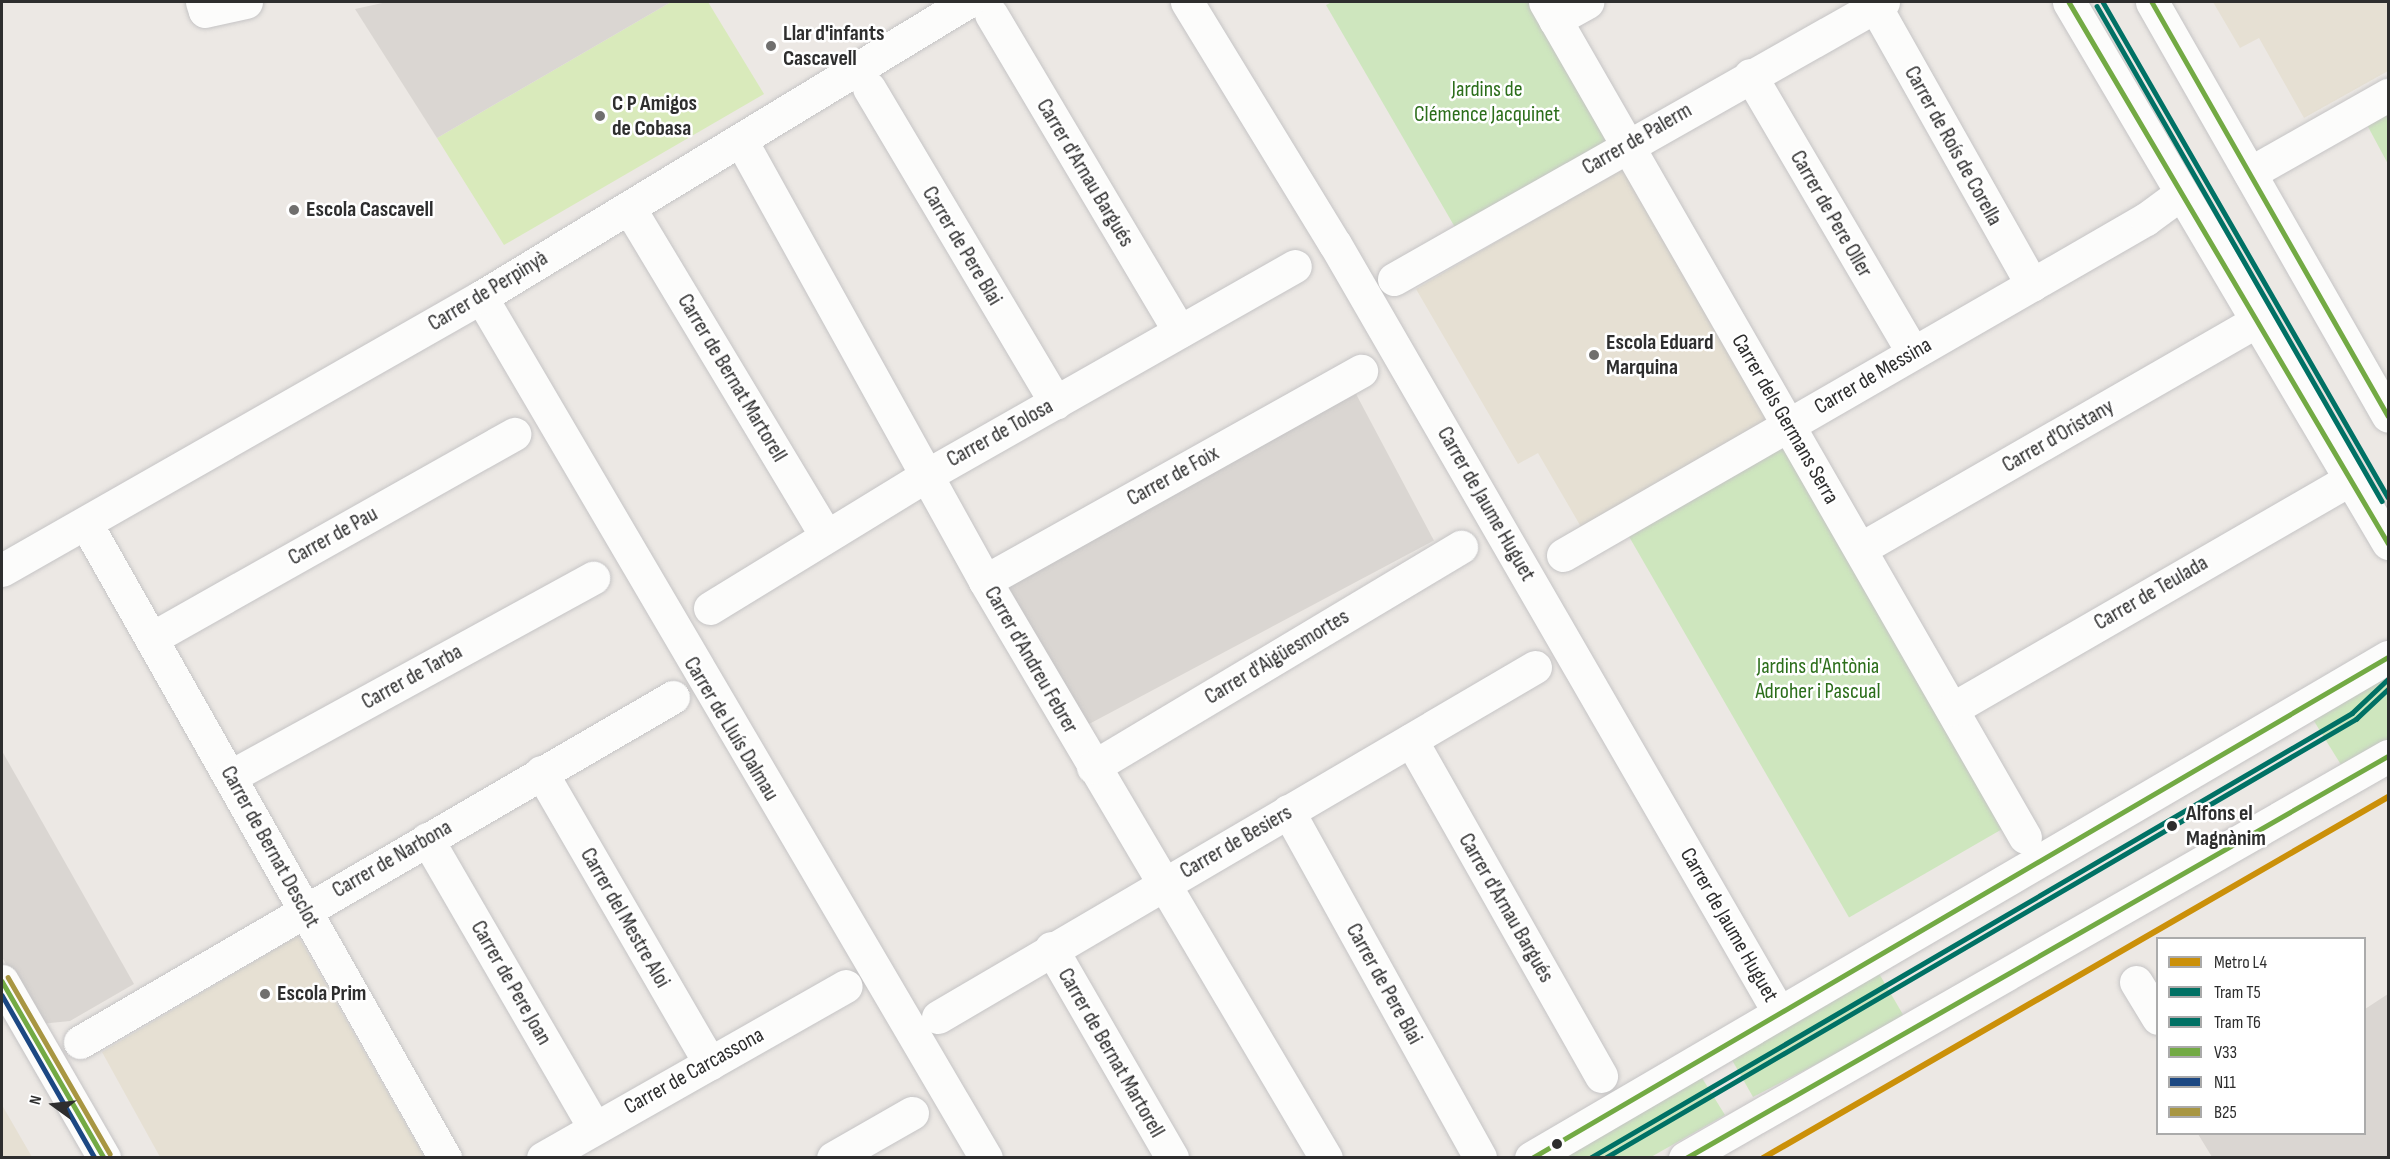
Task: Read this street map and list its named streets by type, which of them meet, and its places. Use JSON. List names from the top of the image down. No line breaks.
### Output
{"streets":{"street":["Carrer de Palerm","Carrer de Roís de Corella","Carrer d'Arnau Bargués","Carrer de Pere Oller","Carrer de Pere Blai","Carrer de Perpinyà","Carrer de Messina","Carrer de Bernat Martorell","Carrer dels Germans Serra","Carrer de Tolosa","Carrer d'Oristany","Carrer de Foix","Carrer de Jaume Huguet","Carrer de Pau","Carrer de Teulada","Carrer d'Aigüesmortes","Carrer d'Andreu Febrer","Carrer de Tarba","Carrer de Lluís Dalmau","Carrer de Besiers","Carrer de Bernat Desclot","Carrer de Narbona","Carrer del Mestre Aloi","Carrer de Pere Joan","Carrer de Carcassona"]},"crossings":[["Carrer de Palerm","Carrer de Roís de Corella"],["Carrer de Palerm","Carrer de Pere Oller"],["Carrer de Palerm","Carrer dels Germans Serra"],["Carrer de Roís de Corella","Carrer de Messina"],["Carrer d'Arnau Bargués","Carrer de Perpinyà"],["Carrer d'Arnau Bargués","Carrer de Tolosa"],["Carrer d'Arnau Bargués","Carrer de Besiers"],["Carrer de Pere Oller","Carrer de Messina"],["Carrer de Pere Blai","Carrer de Tolosa"],["Carrer de Pere Blai","Carrer de Besiers"],["Carrer de Perpinyà","Carrer de Lluís Dalmau"],["Carrer de Messina","Carrer dels Germans Serra"],["Carrer de Bernat Martorell","Carrer de Tolosa"],["Carrer de Bernat Martorell","Carrer de Besiers"],["Carrer dels Germans Serra","Carrer d'Oristany"],["Carrer dels Germans Serra","Carrer de Teulada"],["Carrer de Tolosa","Carrer d'Andreu Febrer"],["Carrer de Foix","Carrer d'Andreu Febrer"],["Carrer de Pau","Carrer de Bernat Desclot"],["Carrer d'Aigüesmortes","Carrer d'Andreu Febrer"],["Carrer d'Andreu Febrer","Carrer de Besiers"],["Carrer de Tarba","Carrer de Bernat Desclot"],["Carrer de Bernat Desclot","Carrer de Narbona"],["Carrer de Narbona","Carrer del Mestre Aloi"],["Carrer de Narbona","Carrer de Pere Joan"],["Carrer del Mestre Aloi","Carrer de Carcassona"],["Carrer de Pere Joan","Carrer de Carcassona"]],"parks":["Jardins de Clémence Jacquinet","Jardins d'Antònia Adroher i Pascual"],"places":["Llar d'infants Cascavell","C P Amigos de Cobasa","Escola Cascavell","Escola Eduard Marquina","Alfons el Magnànim","Escola Prim"],"lines":["tram line T5","transit line V33","tram line T6","metro line L4","transit line B25","transit line N11"],"legend":["Metro L4","Tram T5","Tram T6","V33","N11","B25"],"north":"left"}
